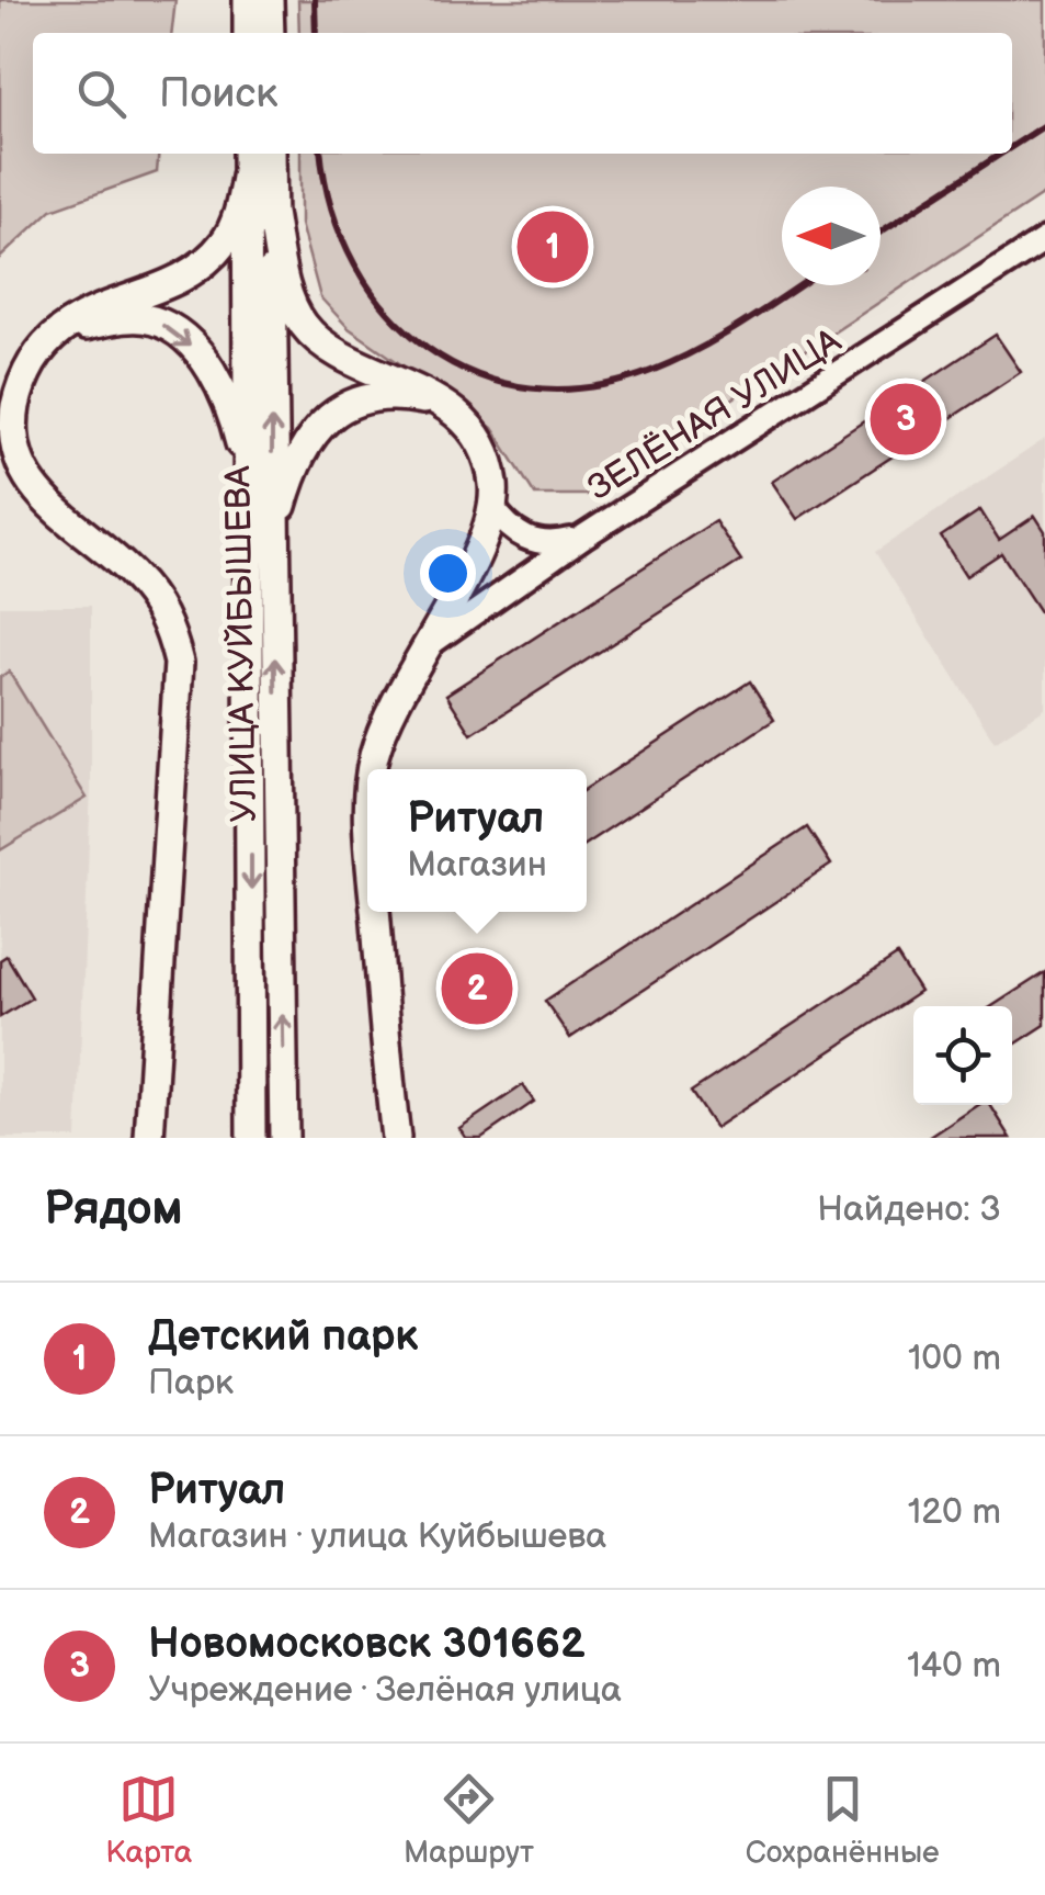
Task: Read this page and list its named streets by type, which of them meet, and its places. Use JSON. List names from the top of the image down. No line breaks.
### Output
{"streets":{"main road":["УЛИЦА КУЙБЫШЕВА"],"street":["ЗЕЛЁНАЯ УЛИЦА"]},"north":"left","page":{"search":"Поиск","pins":["1","3","2"],"popup":["Ритуал","Магазин"],"heading":["Рядом","Найдено: 3"],"list":[{"mark":"1","name":"Детский парк","note":"Парк","value":"100 m"},{"mark":"2","name":"Ритуал","note":"Магазин · улица Куйбышева","value":"120 m"},{"mark":"3","name":"Новомосковск 301662","note":"Учреждение · Зелёная улица","value":"140 m"}],"nav":["Карта","Маршрут","Сохранённые"]}}
